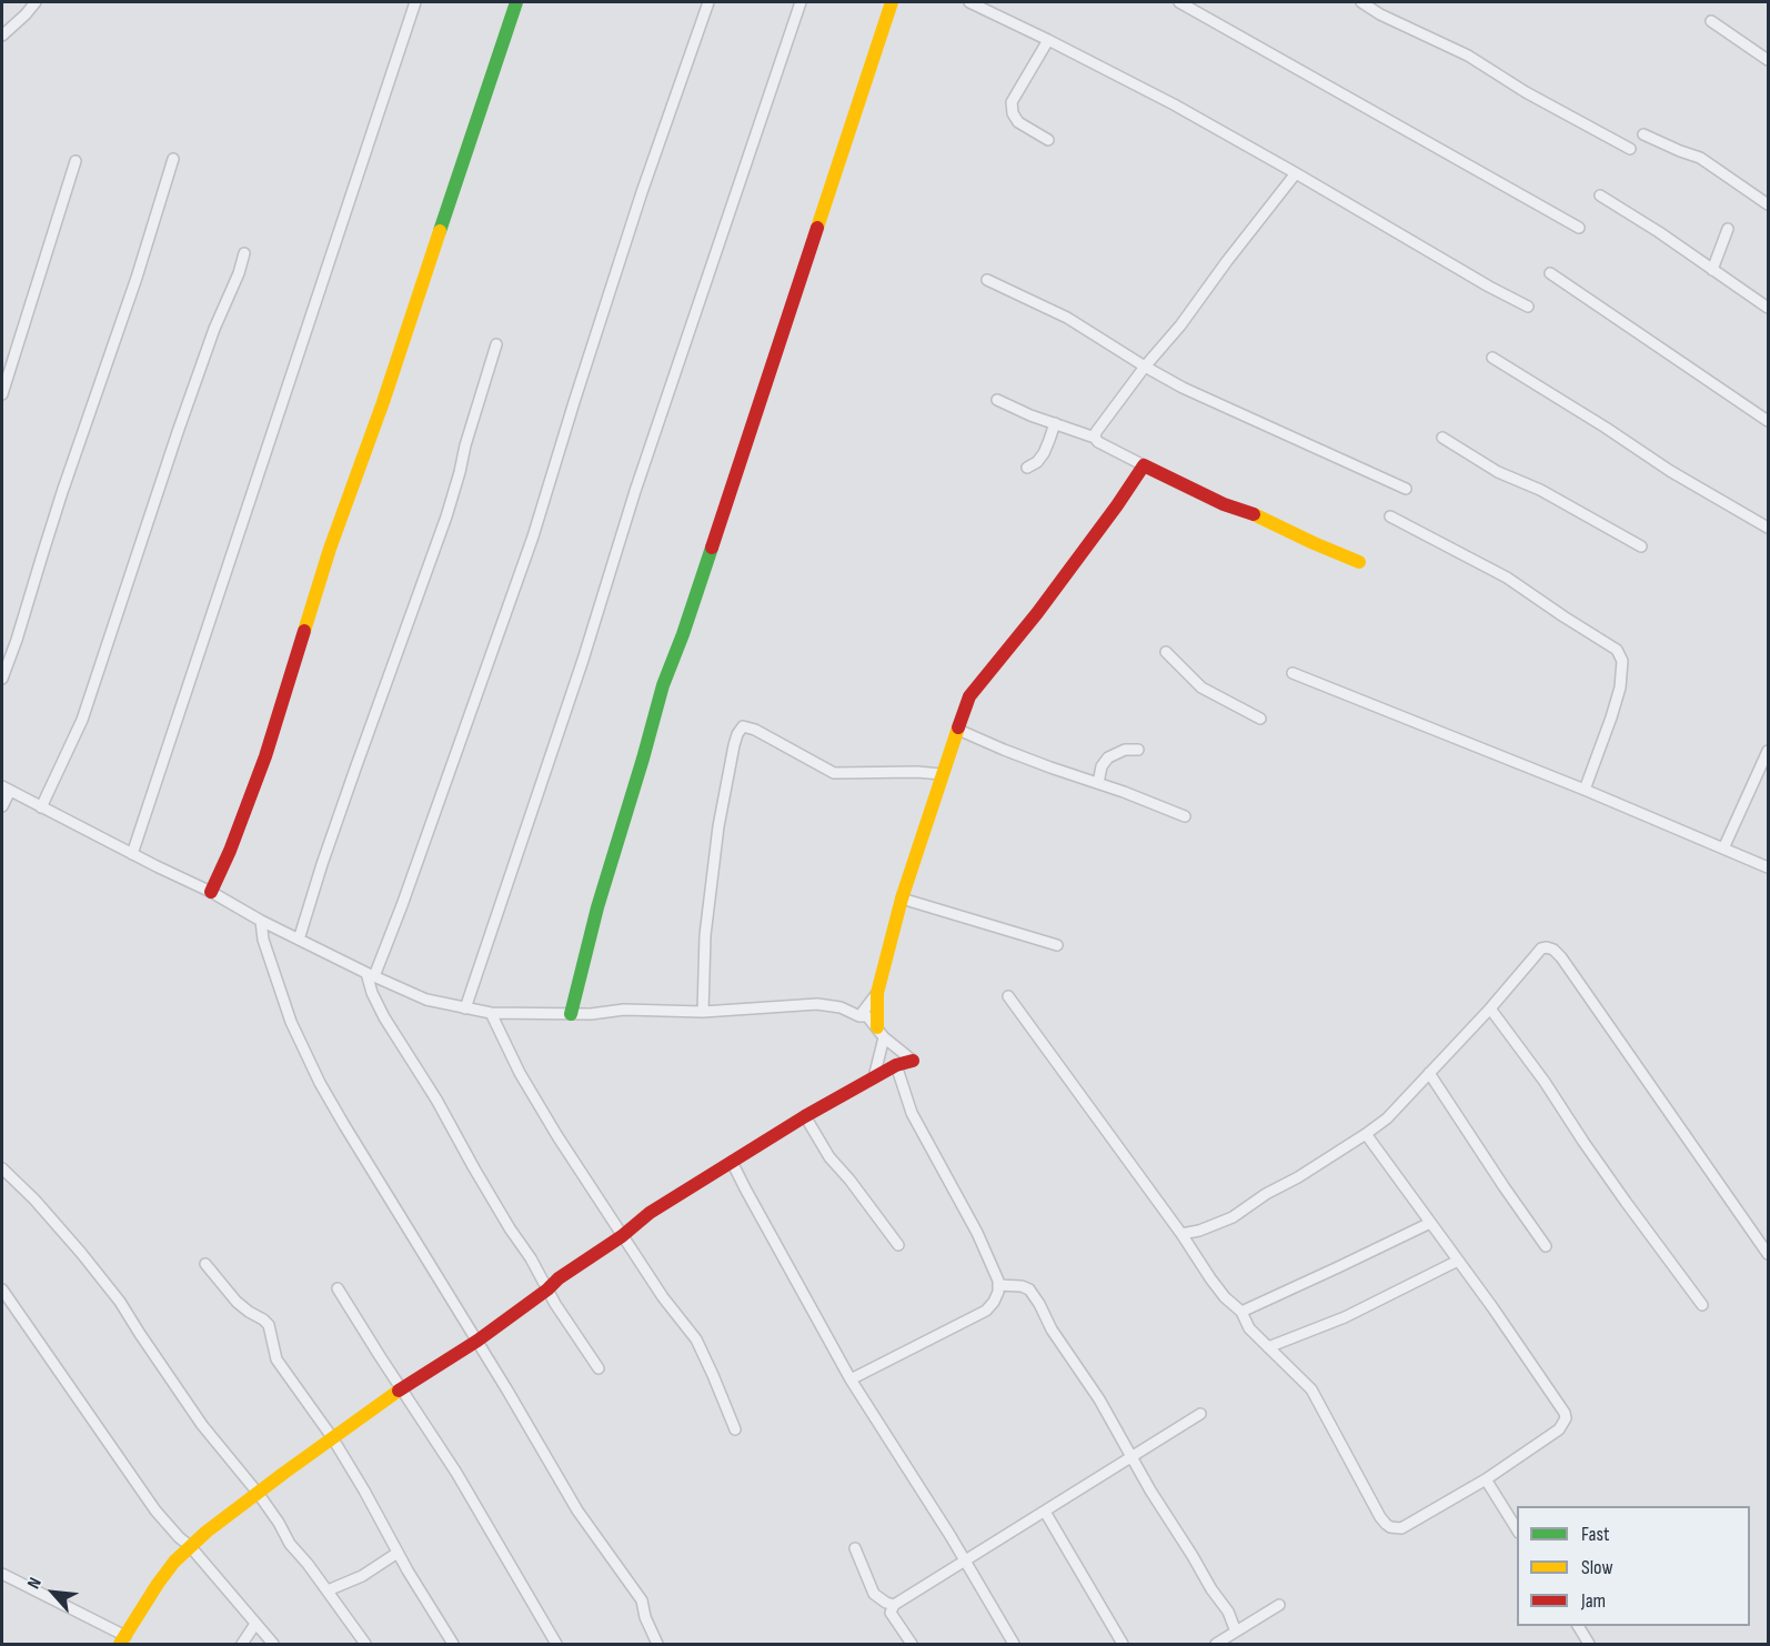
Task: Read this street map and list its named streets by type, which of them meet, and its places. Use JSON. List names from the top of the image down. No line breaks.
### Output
{"legend":["Fast","Slow","Jam"],"north":"top left"}
